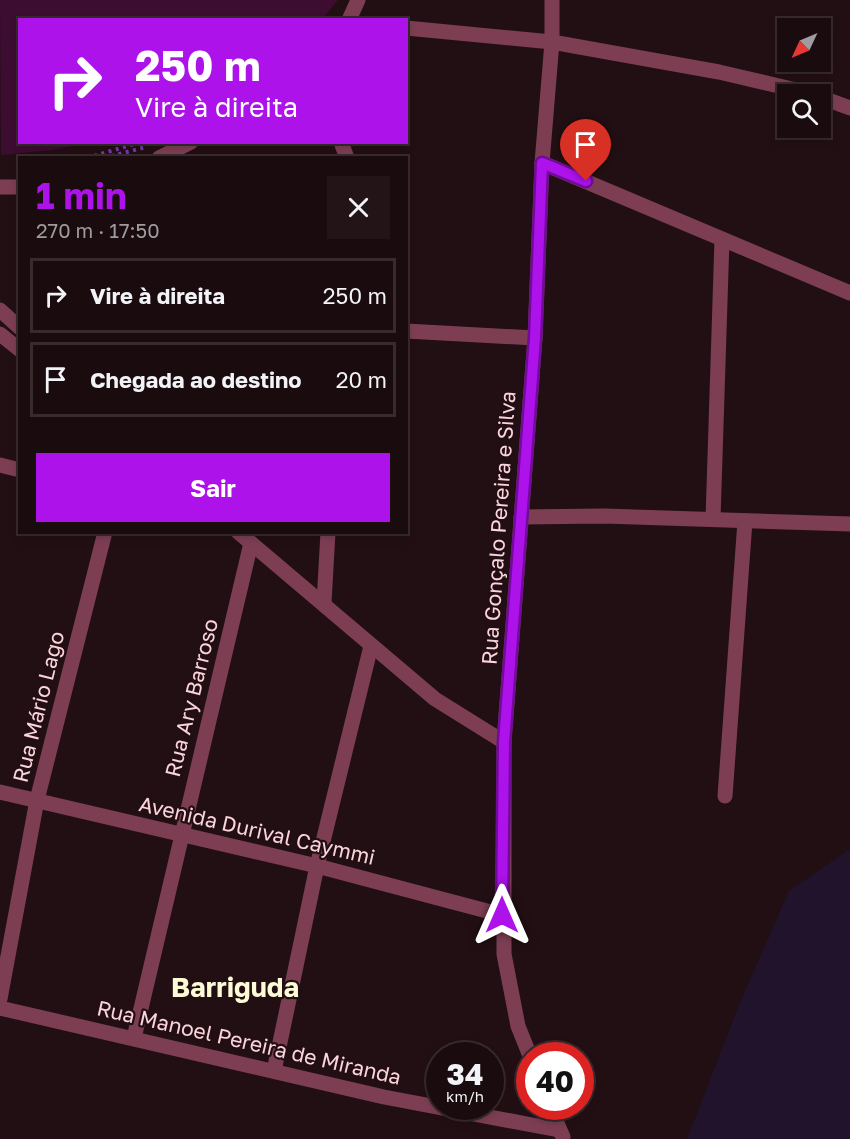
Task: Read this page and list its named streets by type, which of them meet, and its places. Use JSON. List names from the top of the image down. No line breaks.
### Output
{"streets":{"street":["Rua Gonçalo Pereira e Silva","Rua Ary Barroso","Rua Mário Lago","Avenida Durival Caymmi","Rua Manoel Pereira de Miranda"]},"crossings":[["Rua Gonçalo Pereira e Silva","Avenida Durival Caymmi"],["Rua Ary Barroso","Avenida Durival Caymmi"],["Rua Ary Barroso","Rua Manoel Pereira de Miranda"],["Rua Mário Lago","Avenida Durival Caymmi"]],"districts":["Barriguda"],"north":"bottom left","page":{"turn":["250 m","Vire à direita"],"heading":["1 min","270 m · 17:50"],"list":[{"name":"Vire à direita","value":"250 m"},{"name":"Chegada ao destino","value":"20 m"}],"buttons":"Sair","speed":"34 km/h","limit":"40"}}
